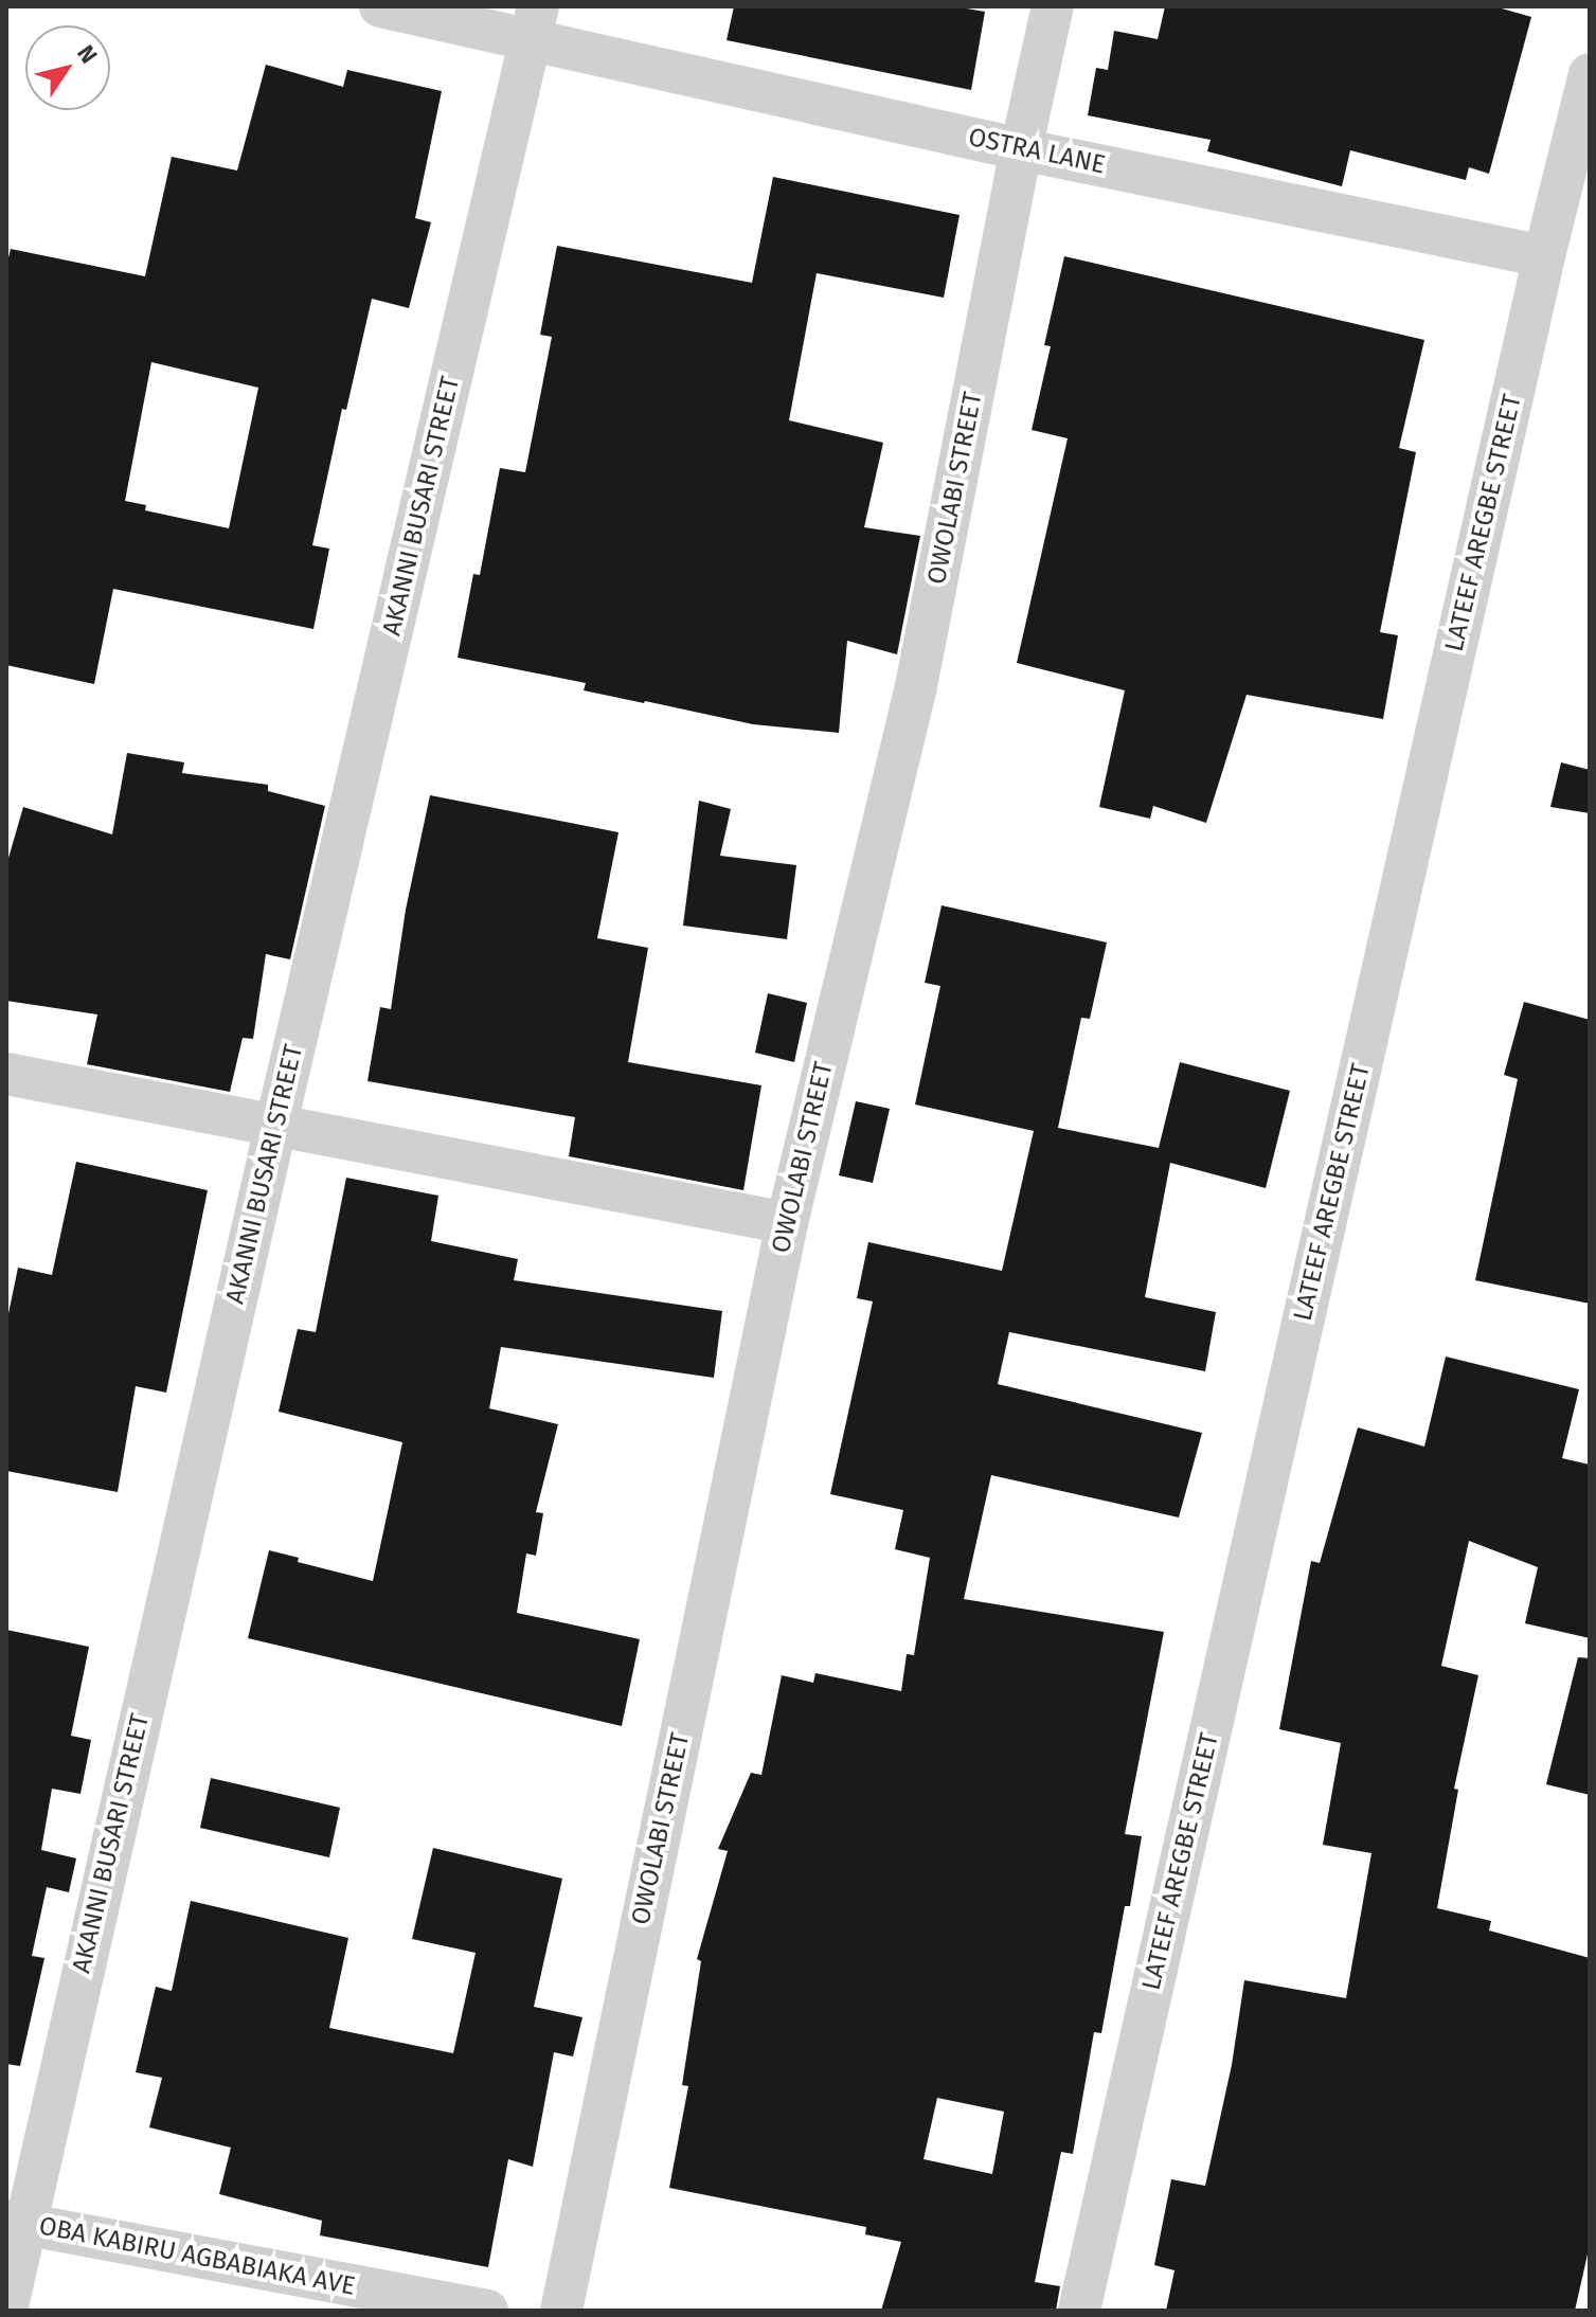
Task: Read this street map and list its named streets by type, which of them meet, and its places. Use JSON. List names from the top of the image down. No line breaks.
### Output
{"streets":{"street":["OSTRA LANE","OWOLABI STREET","AKANNI BUSARI STREET","LATEEF AREGBE STREET","OBA KABIRU AGBABIAKA AVE"]},"crossings":[["OSTRA LANE","OWOLABI STREET"],["OSTRA LANE","AKANNI BUSARI STREET"],["OSTRA LANE","LATEEF AREGBE STREET"],["AKANNI BUSARI STREET","OBA KABIRU AGBABIAKA AVE"]],"north":"top right"}
